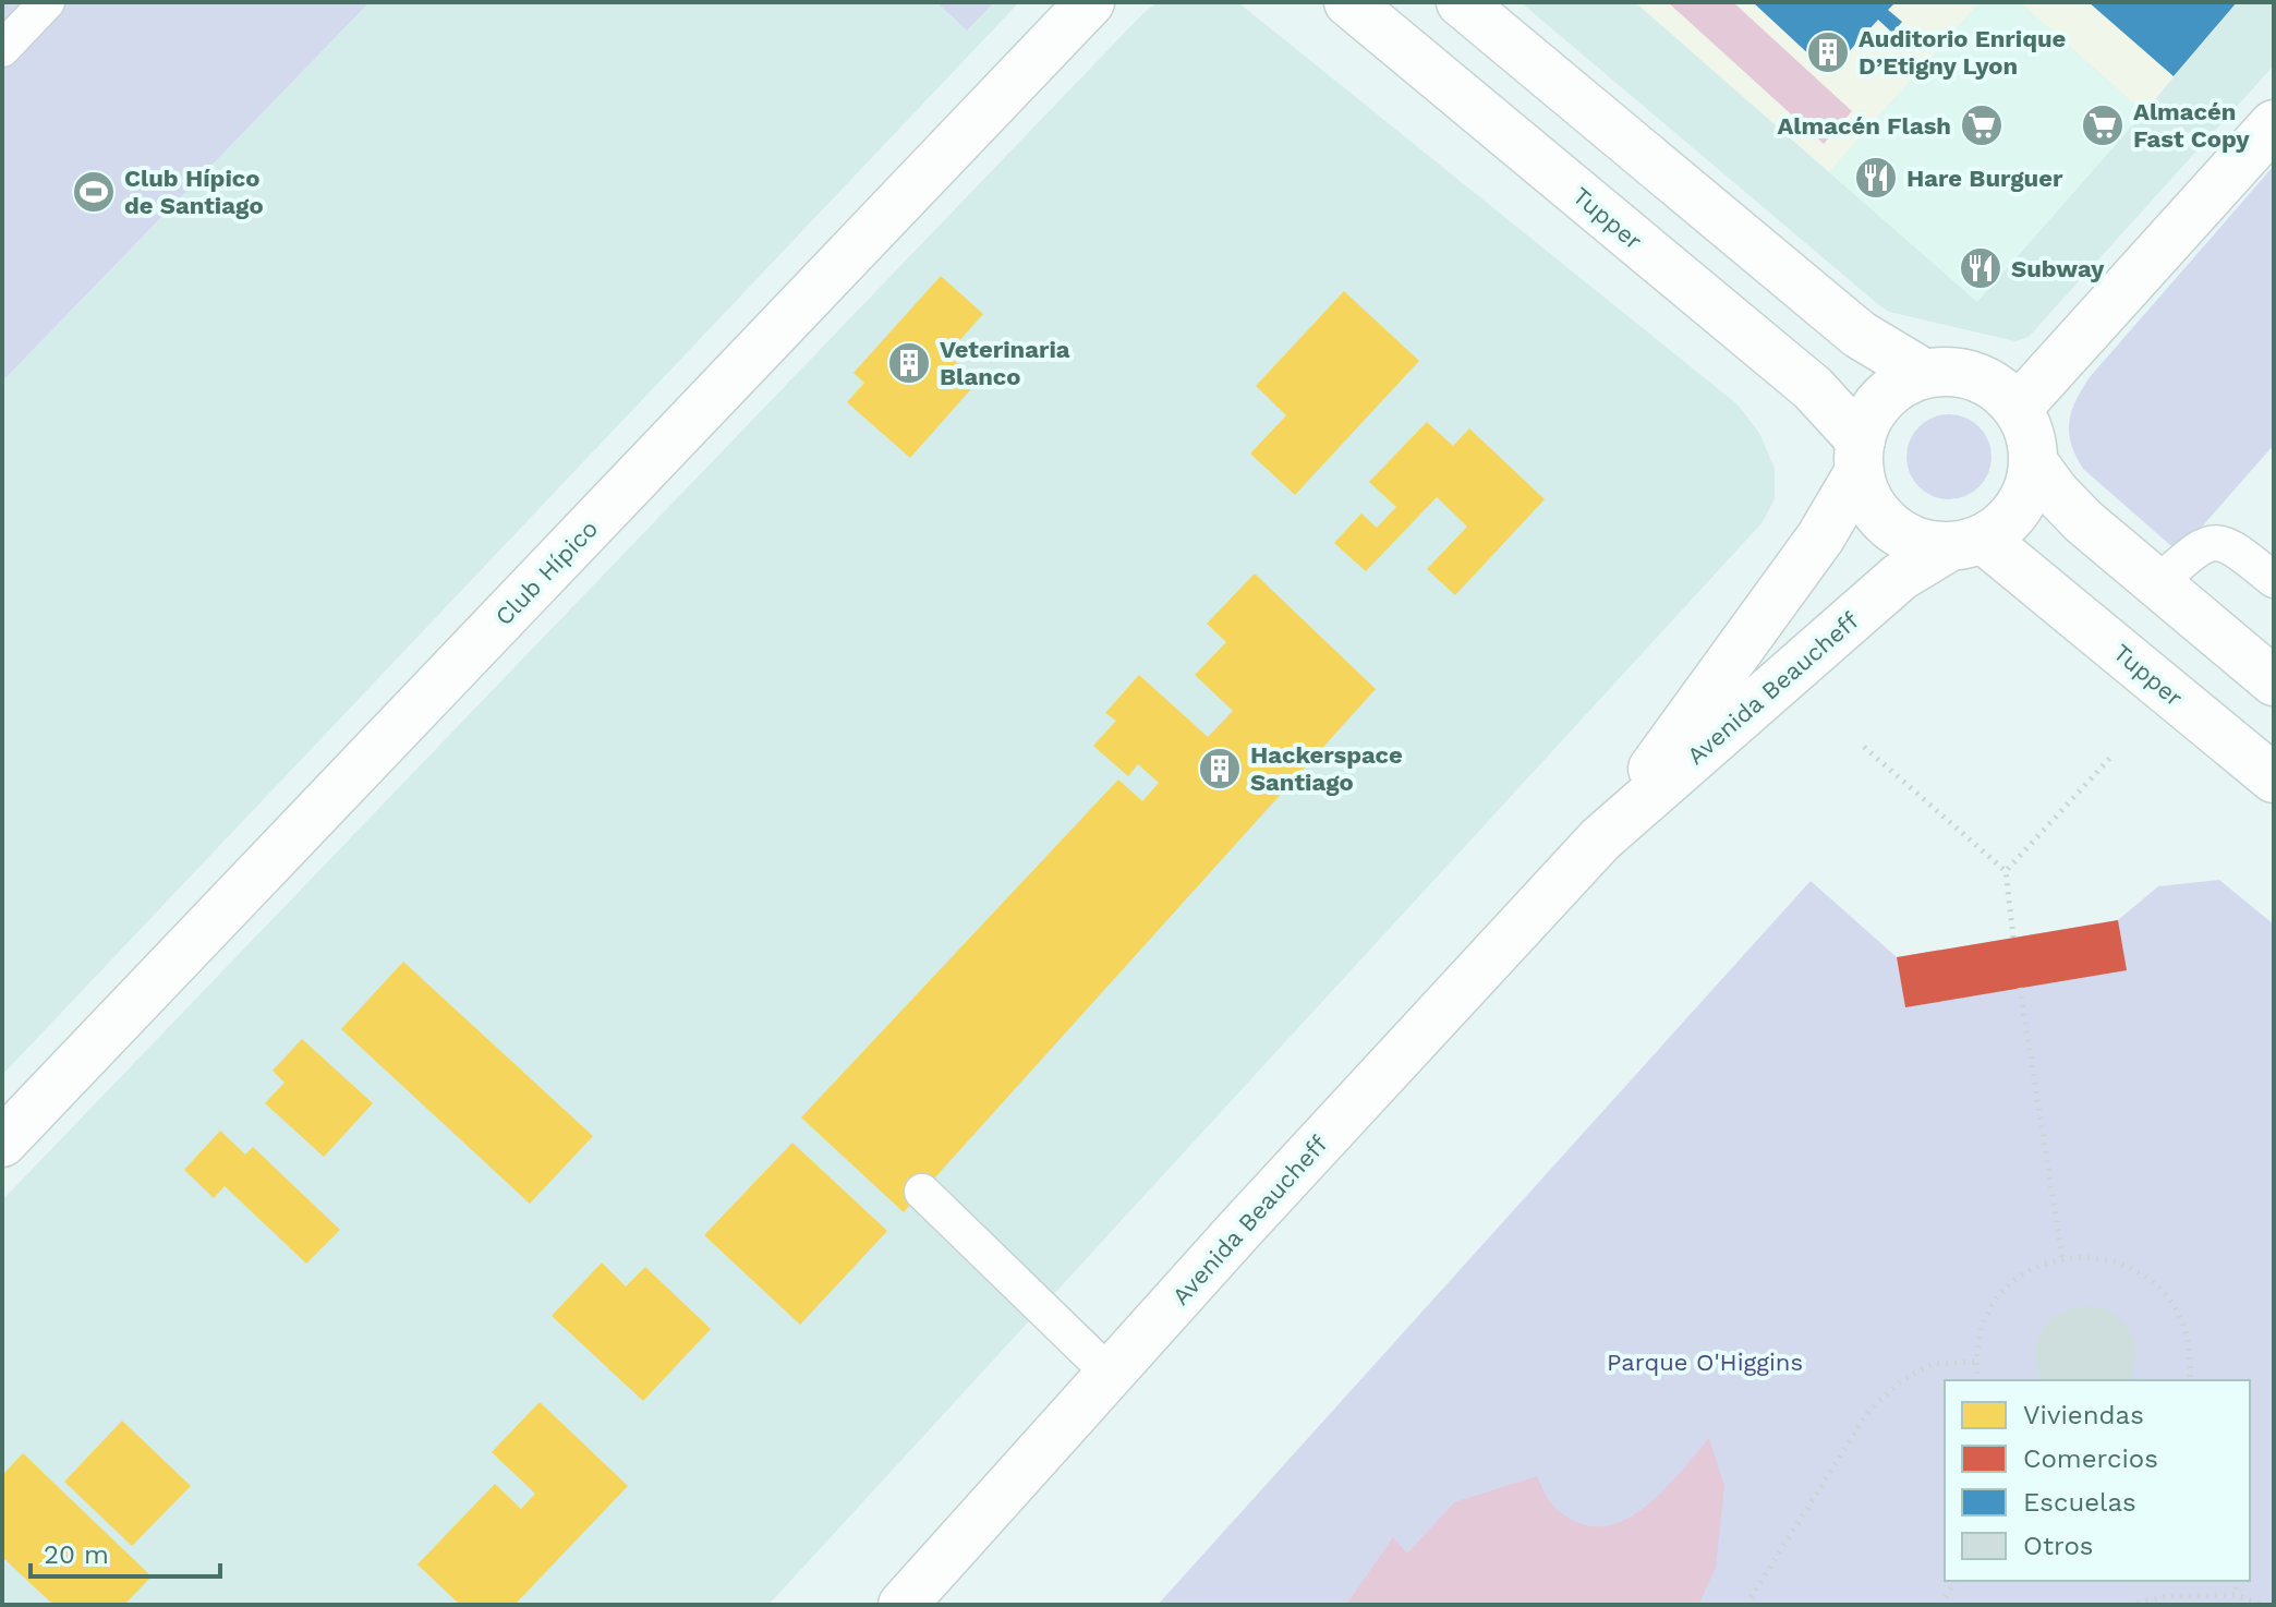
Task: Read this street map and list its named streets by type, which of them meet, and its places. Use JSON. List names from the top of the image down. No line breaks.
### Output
{"streets":{"main road":["Tupper","Club Hípico","Avenida Beaucheff"]},"crossings":[["Tupper","Avenida Beaucheff"]],"parks":["Parque O'Higgins"],"places":{"building":["Auditorio Enrique D’Etigny Lyon","Veterinaria Blanco","Hackerspace Santiago"],"supermarket":["Almacén Flash","Almacén Fast Copy"],"restaurant":["Hare Burguer","Subway"],"sports":["Club Hípico de Santiago"]},"legend":["Viviendas","Comercios","Escuelas","Otros"],"scale_bar":"20 m"}
